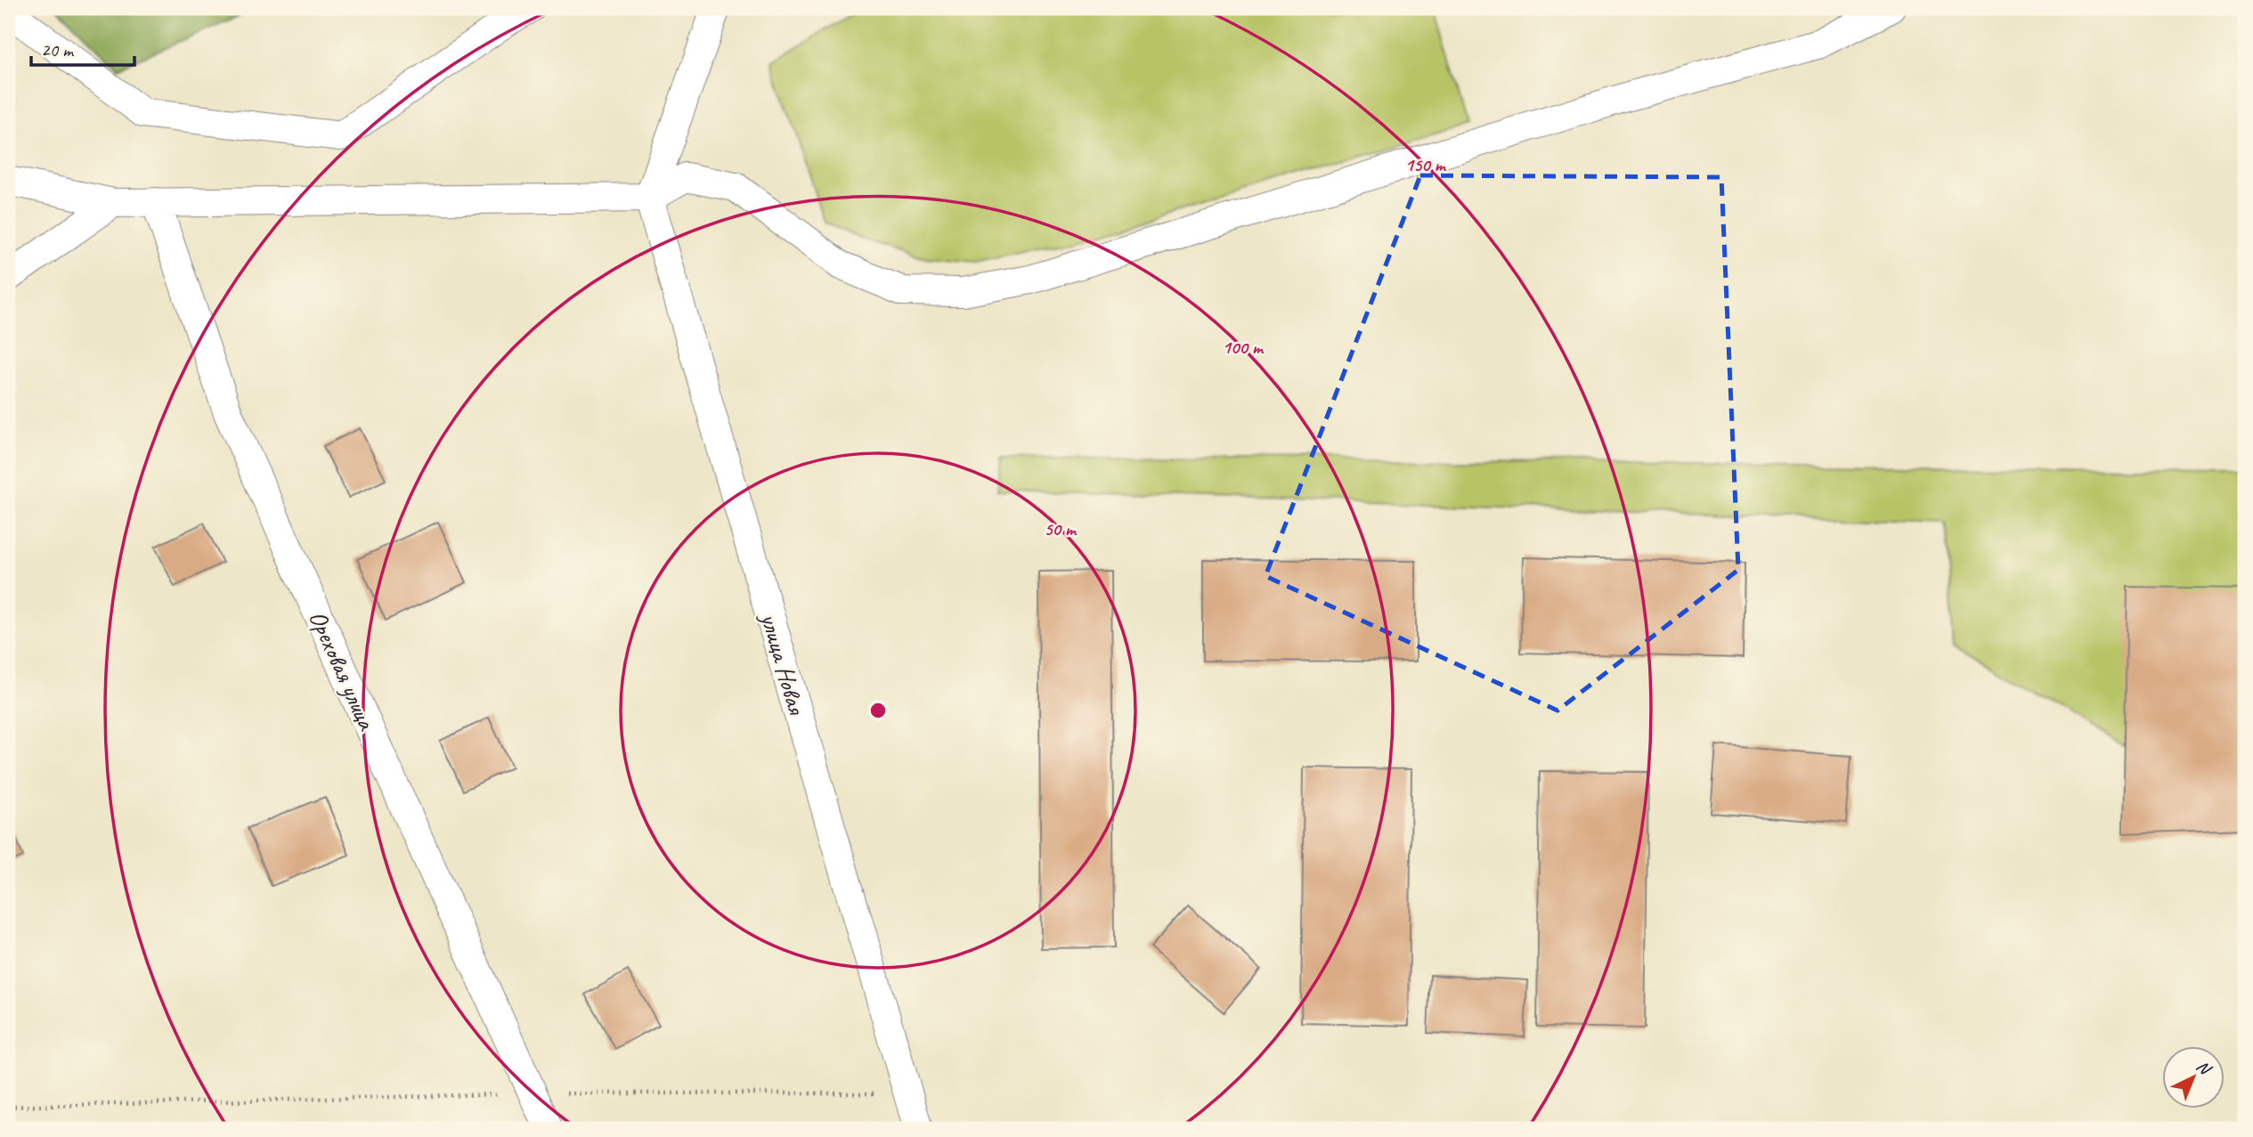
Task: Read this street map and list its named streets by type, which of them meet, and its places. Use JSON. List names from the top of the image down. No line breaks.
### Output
{"streets":{"street":["улица Новая","Ореховая улица"]},"scale_bar":"20 m","north":"top right","rings":["150 m","100 m","50 m"]}
